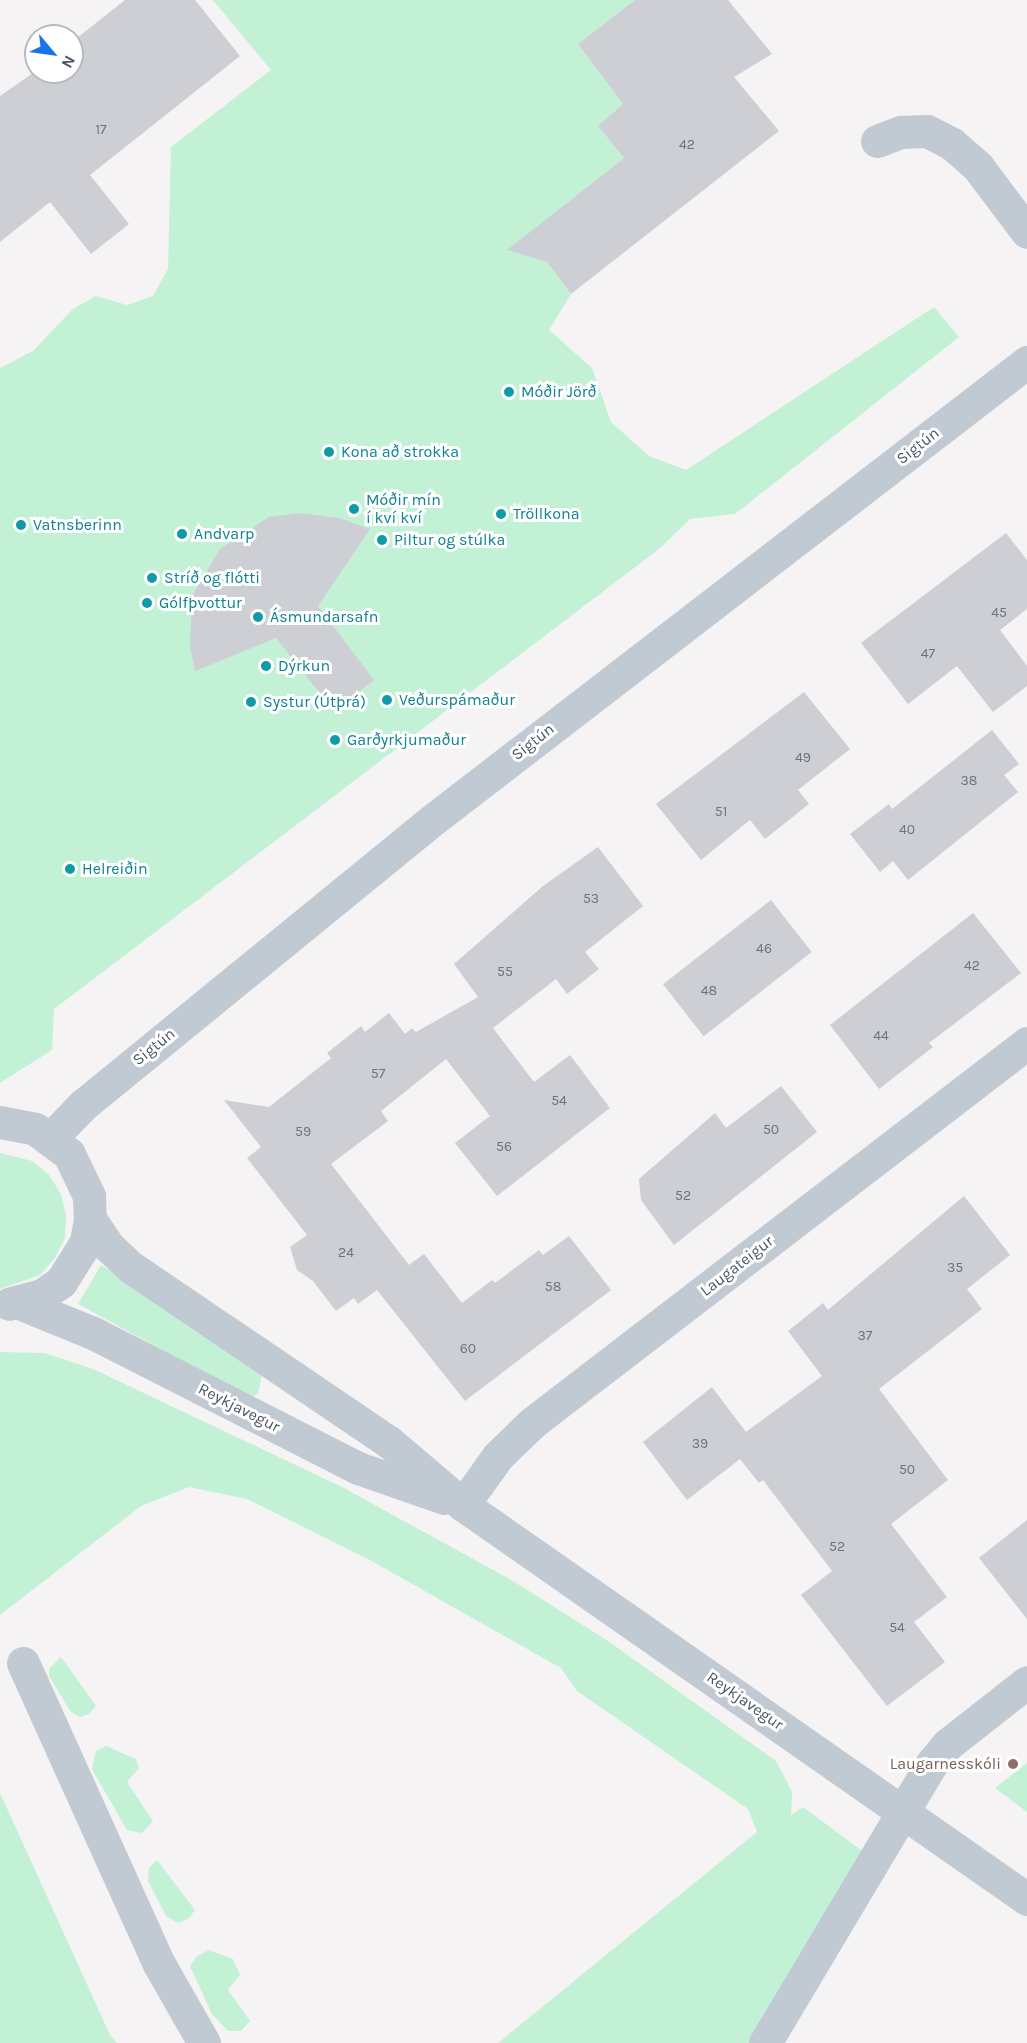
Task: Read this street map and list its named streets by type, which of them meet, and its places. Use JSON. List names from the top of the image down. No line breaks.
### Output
{"streets":{"street":["Sigtún","Laugateigur","Reykjavegur"]},"crossings":[["Laugateigur","Reykjavegur"]],"places":["Móðir Jörð","Kona að strokka","Móðir mín í kví kví","Tröllkona","Vatnsberinn","Andvarp","Piltur og stúlka","Stríð og flótti","Gólfþvottur","Ásmundarsafn","Dýrkun","Veðurspámaður","Systur (Útþrá)","Garðyrkjumaður","Helreiðin","Laugarnesskóli"],"house_numbers":["17","42","45","47","49","38","51","40","53","46","42","55","48","44","57","54","50","59","56","52","24","35","58","37","60","39","50","52","54"],"north":"bottom right"}
